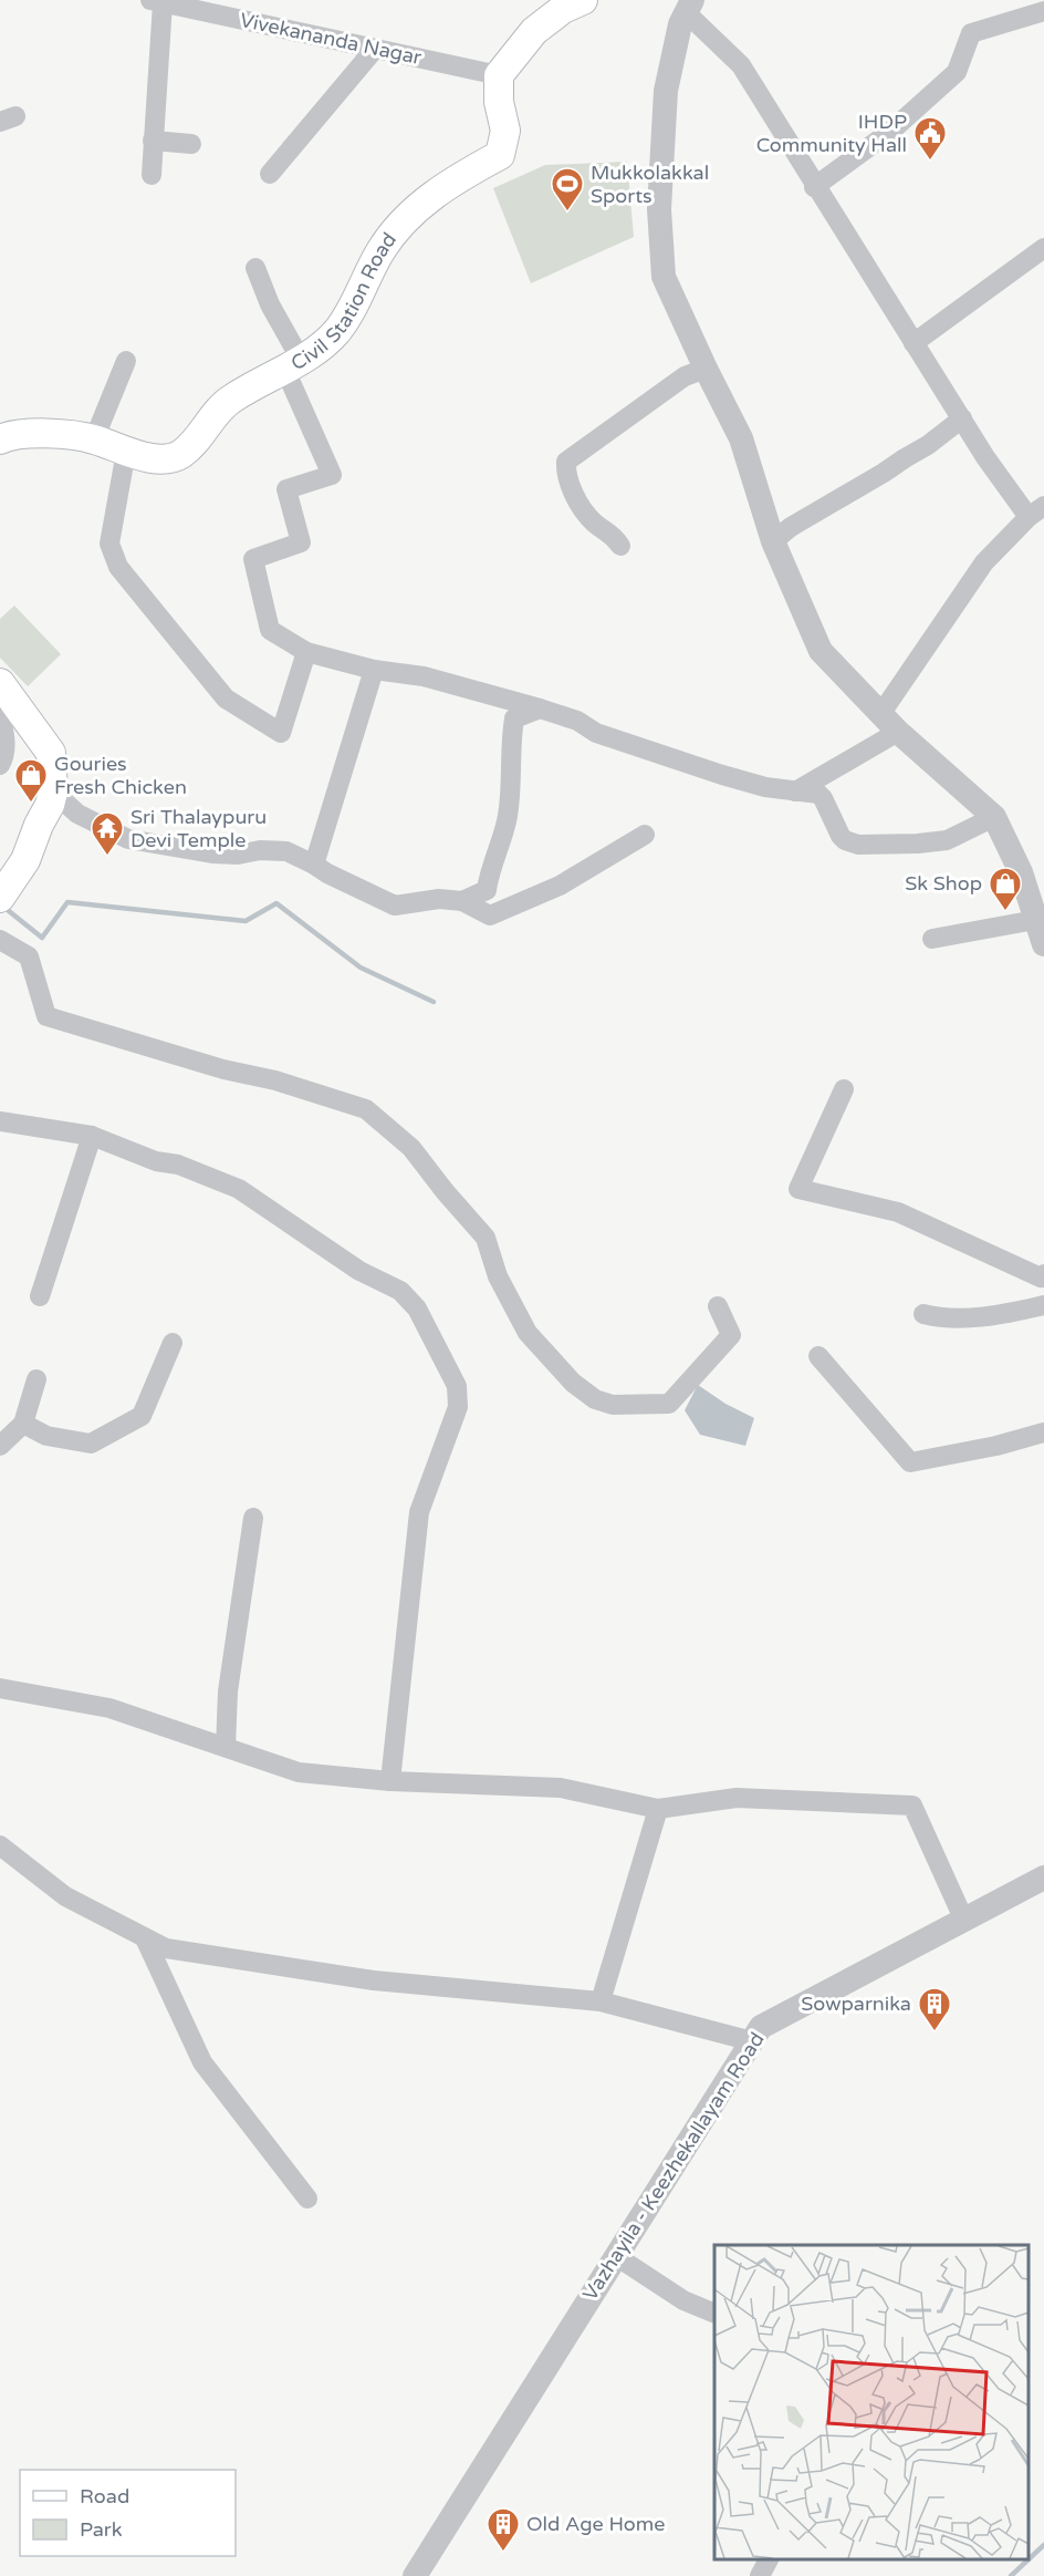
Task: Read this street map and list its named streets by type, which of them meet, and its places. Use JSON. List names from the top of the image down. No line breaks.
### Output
{"streets":{"main road":["Civil Station Road"],"street":["Vivekananda Nagar","Vazhayila - Keezhekallayam Road"]},"crossings":[["Vivekananda Nagar","Civil Station Road"]],"places":{"public building":["IHDP Community Hall"],"sports":["Mukkolakkal Sports"],"shop":["Gouries Fresh Chicken","Sk Shop"],"temple":["Sri Thalaypuru Devi Temple"],"building":["Sowparnika","Old Age Home"]},"legend":["Road","Park"]}
